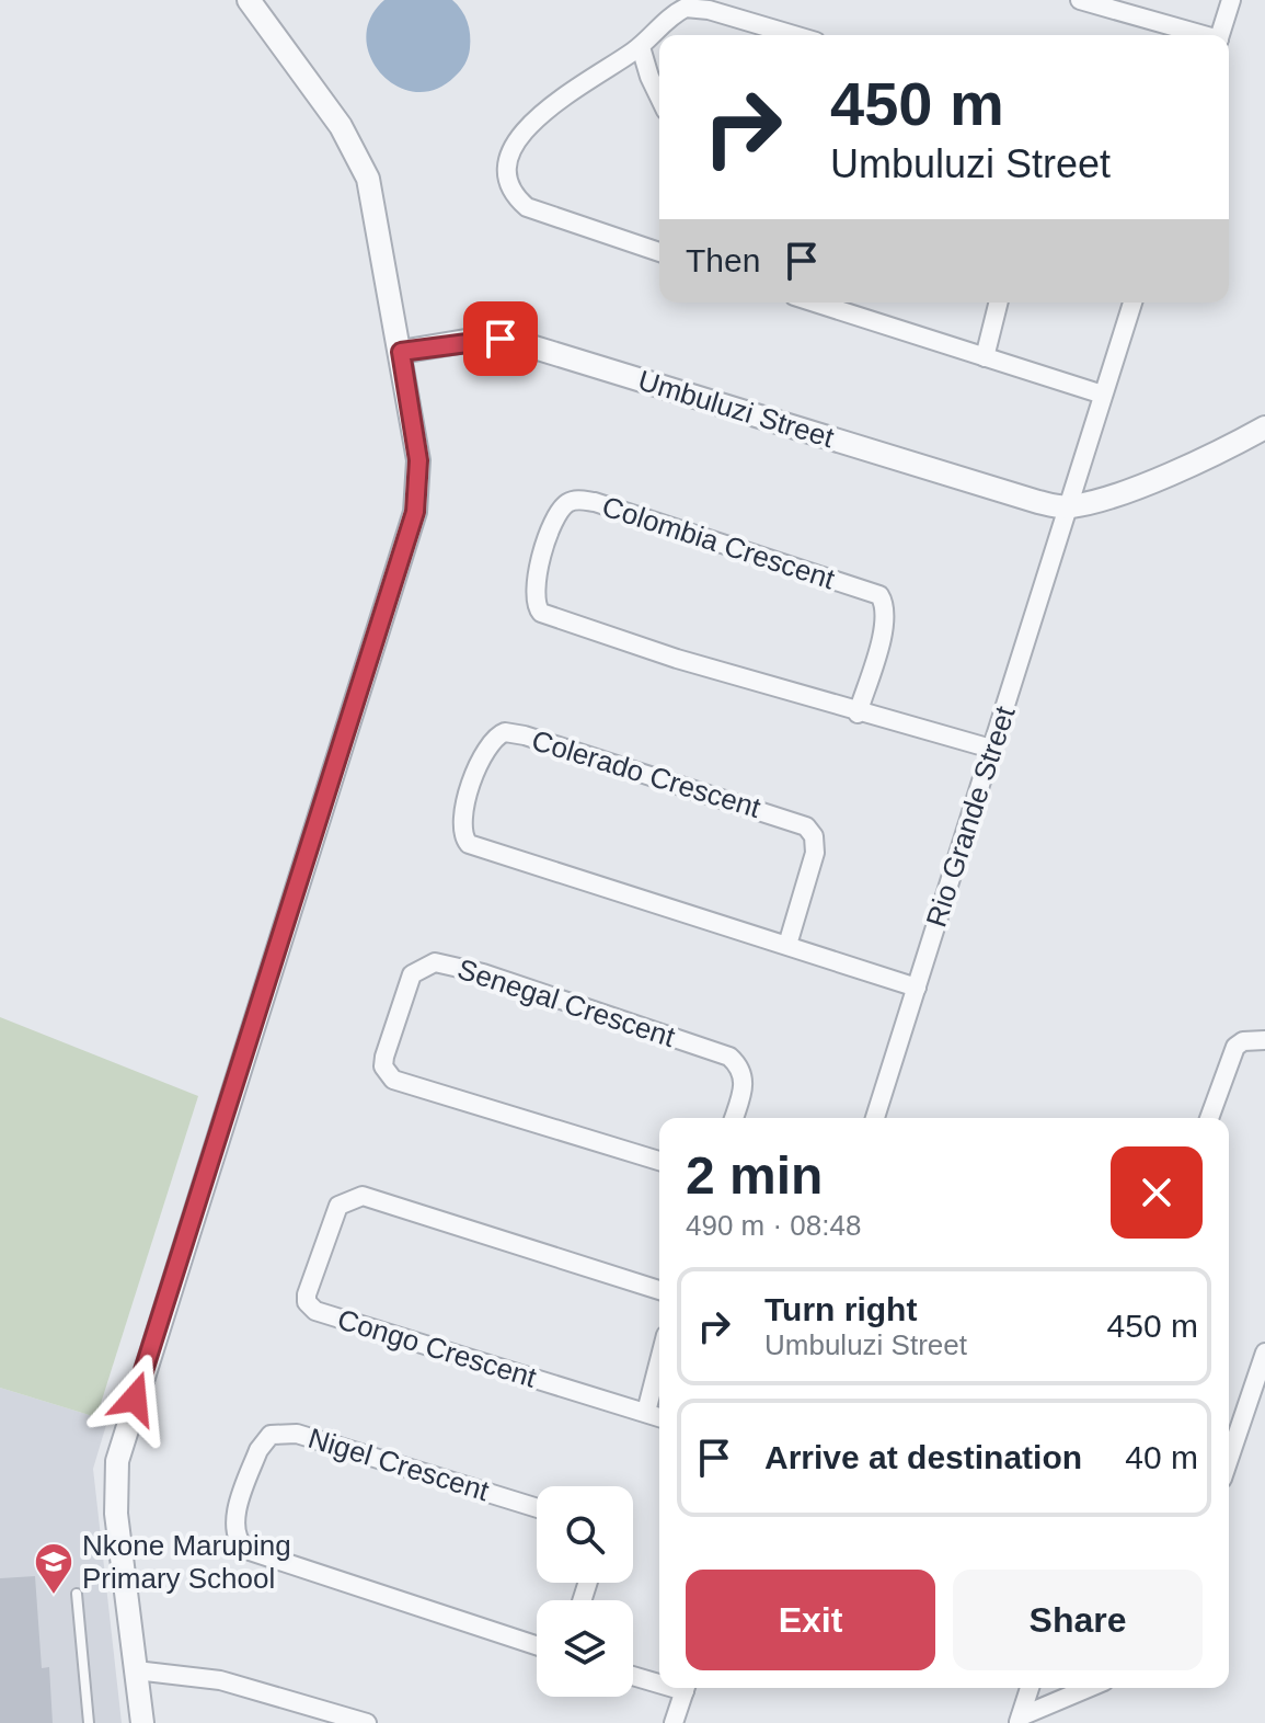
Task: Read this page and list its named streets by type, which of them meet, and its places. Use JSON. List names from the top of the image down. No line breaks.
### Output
{"streets":{"street":["Umbuluzi Street","Colombia Crescent","Colerado Crescent","Rio Grande Street","Senegal Crescent","Congo Crescent","Nigel Crescent"]},"crossings":[["Umbuluzi Street","Rio Grande Street"],["Colombia Crescent","Rio Grande Street"],["Colerado Crescent","Rio Grande Street"]],"places":{"school or university":["Nkone Maruping Primary School"]},"page":{"turn":["450 m","Umbuluzi Street"],"then":"Then","heading":["2 min","490 m · 08:48"],"list":[{"name":"Turn right","note":"Umbuluzi Street","value":"450 m"},{"name":"Arrive at destination","value":"40 m"}],"buttons":["Exit","Share"]}}
